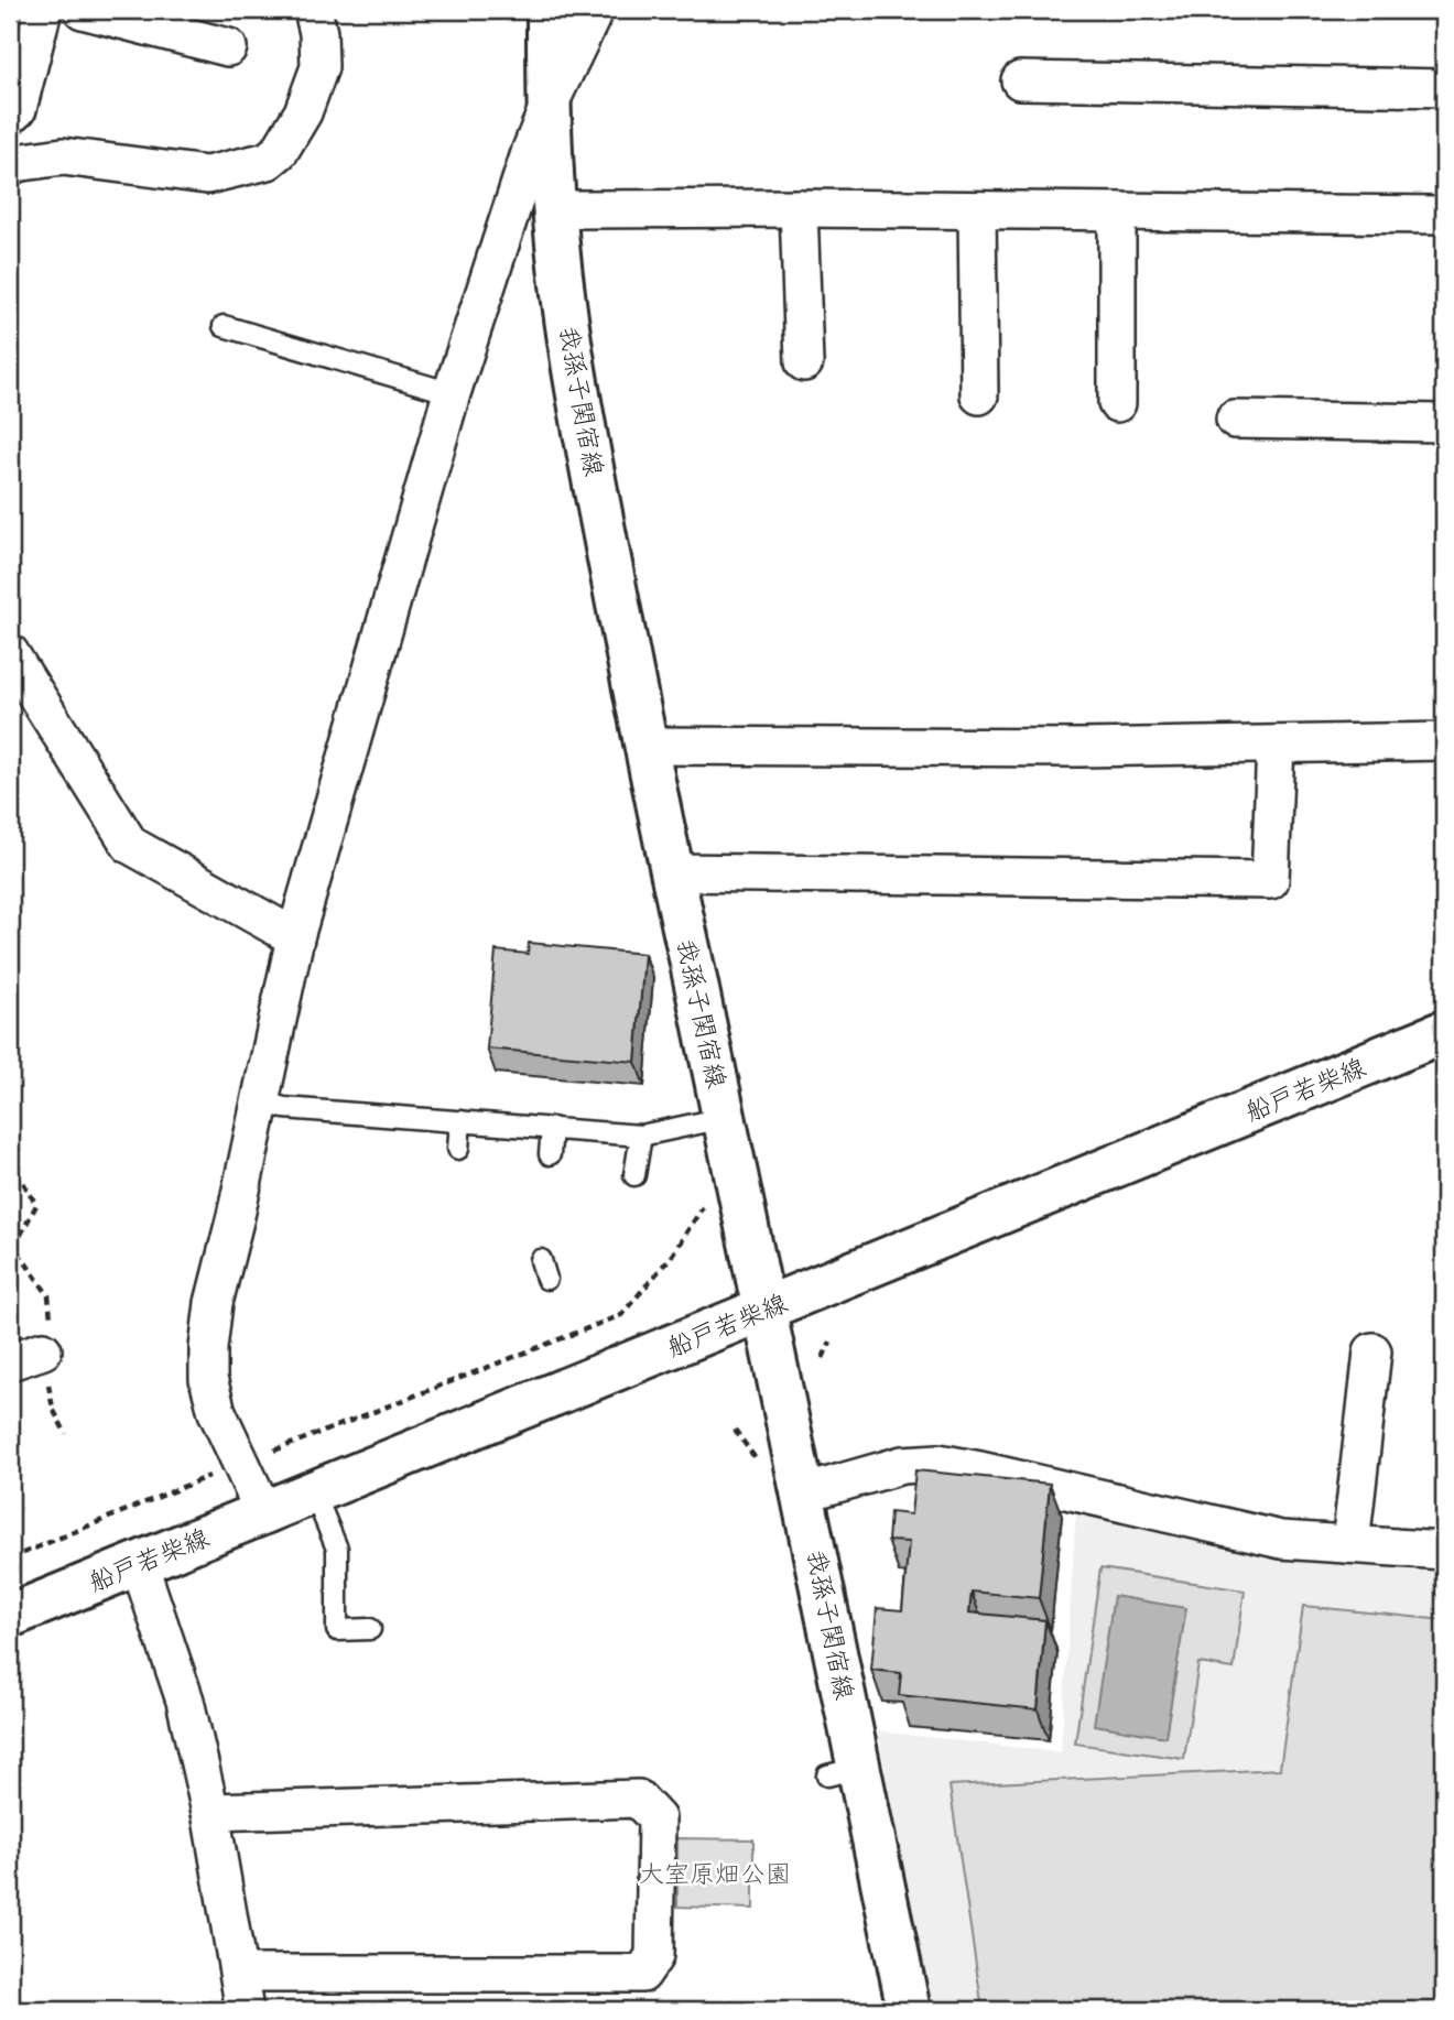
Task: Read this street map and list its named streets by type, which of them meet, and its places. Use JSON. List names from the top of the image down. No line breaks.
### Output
{"streets":{"main road":["我孫子関宿線","船戸若柴線"]},"crossings":[["我孫子関宿線","船戸若柴線"]],"parks":["大室原畑公園"]}
